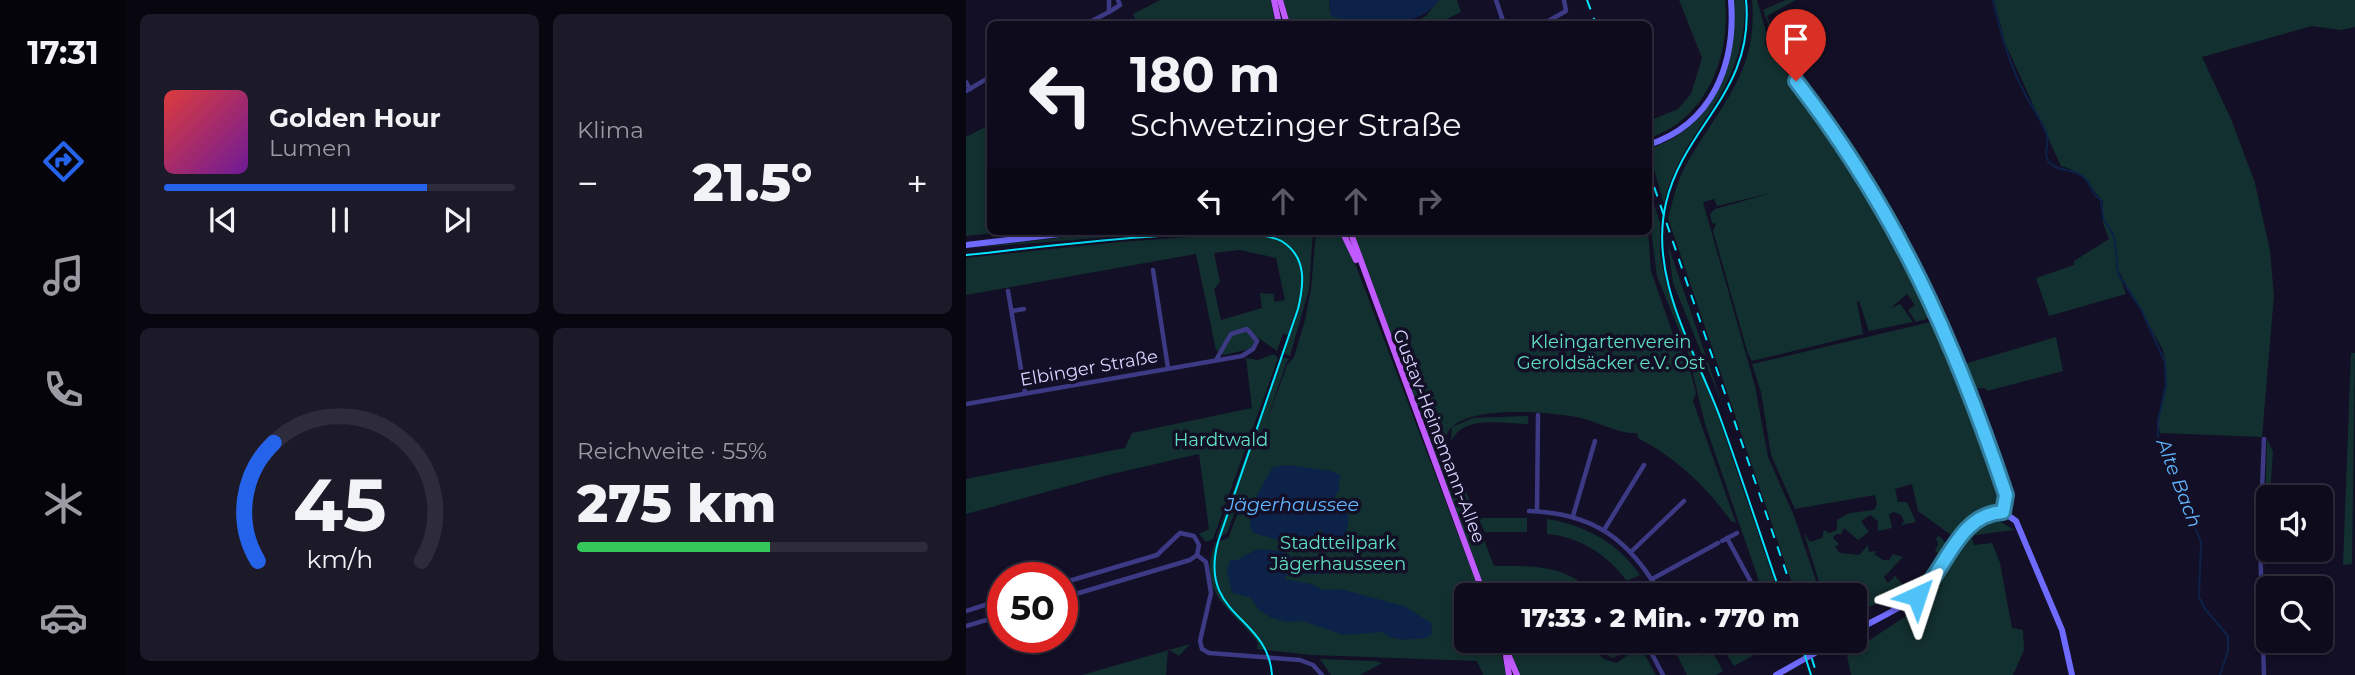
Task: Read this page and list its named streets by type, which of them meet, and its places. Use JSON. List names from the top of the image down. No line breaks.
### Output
{"streets":{"main road":["Gustav-Heinemann-Allee"],"street":["Elbinger Straße"]},"water":["Alte Bach","Jägerhaussee"],"parks":["Kleingartenverein Geroldsäcker e.V. Ost","Hardtwald","Stadtteilpark Jägerhausseen"],"page":{"tabs":"17:31","tile":["Klima",["Reichweite · 55%","275 km"]],"turn":["180 m","Schwetzinger Straße"],"song":["Golden Hour","Lumen"],"heat":["−","21.5°","+"],"limit":"50","trip":"17:33 · 2 Min. · 770 m","gauge":["45","km/h"]}}
